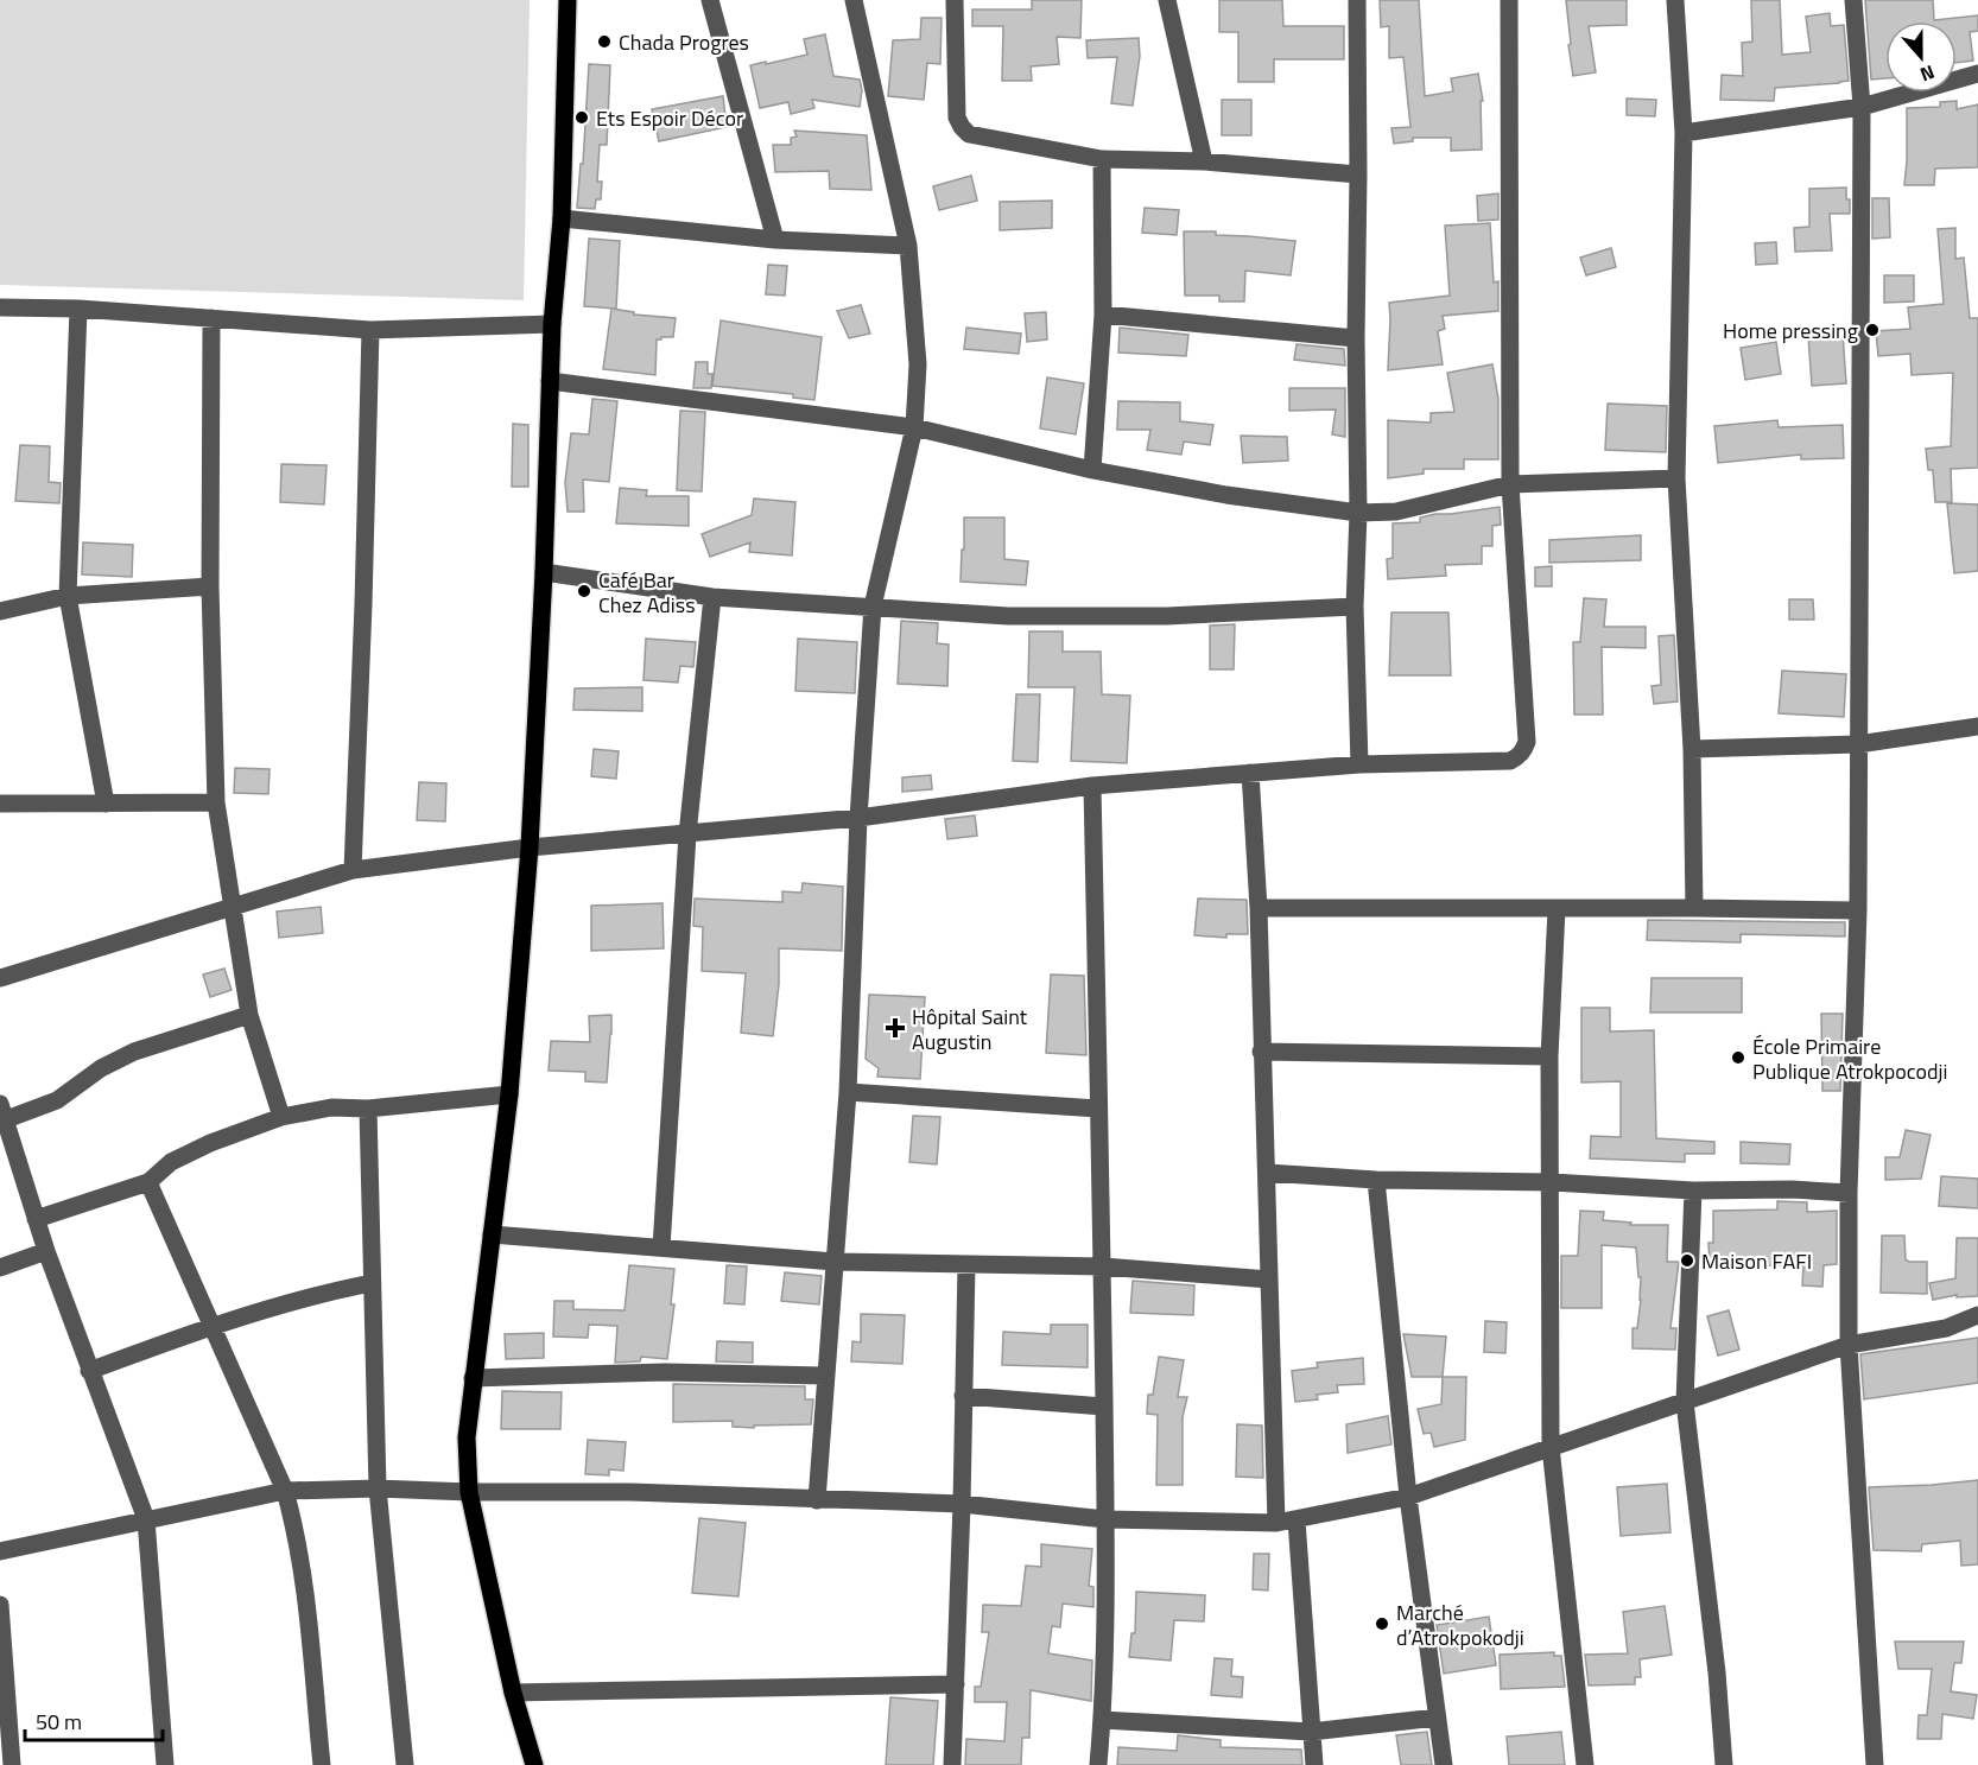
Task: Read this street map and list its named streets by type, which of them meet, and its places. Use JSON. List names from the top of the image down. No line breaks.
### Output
{"places":{"other":["Chada Progres","Ets Espoir Décor","Home pressing","Café Bar Chez Adiss","École Primaire Publique Atrokpocodji","Maison FAFI","Marché d’Atrokpokodji"],"health":["Hôpital Saint Augustin"]},"scale_bar":"50 m","north":"bottom"}
